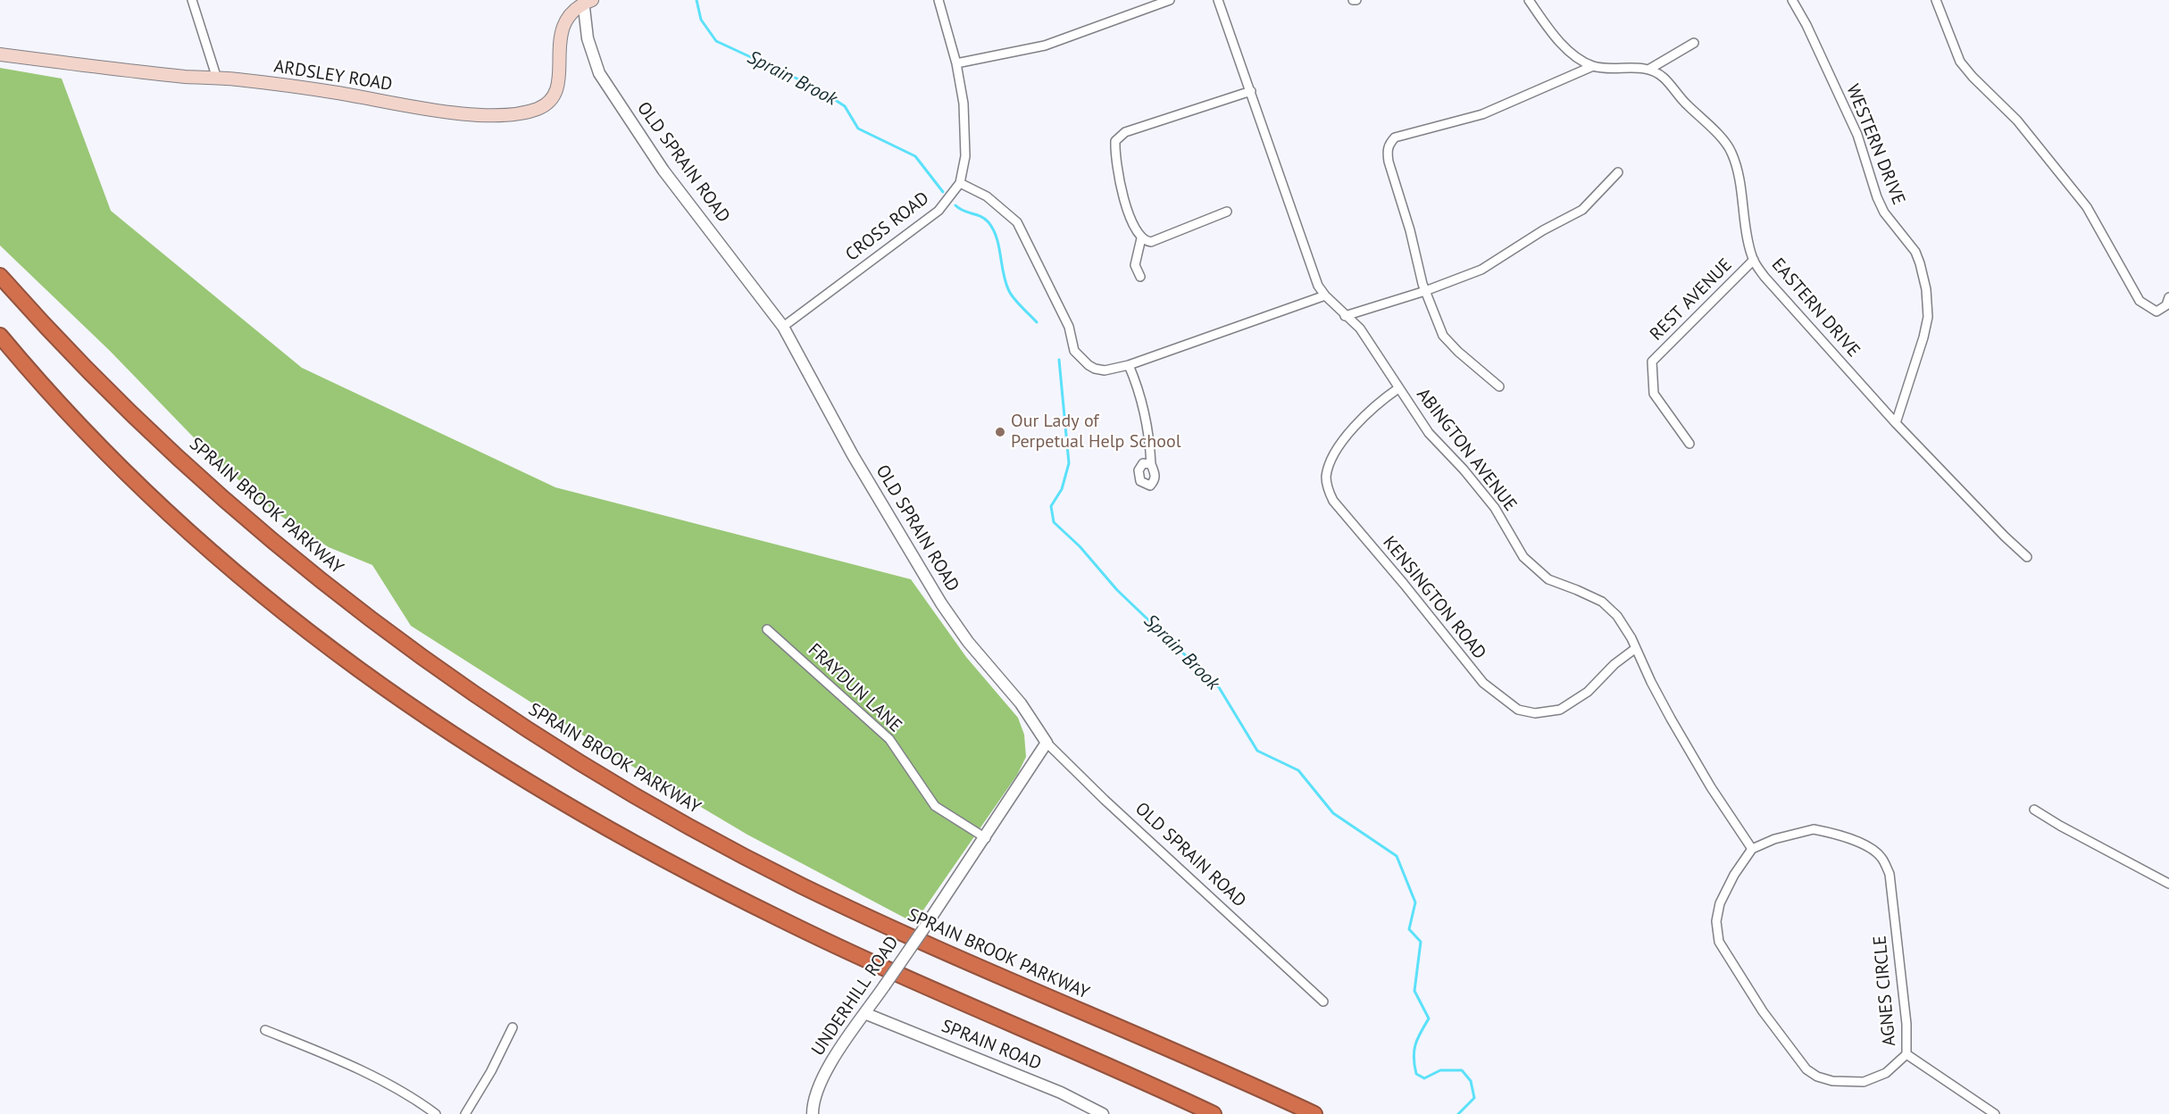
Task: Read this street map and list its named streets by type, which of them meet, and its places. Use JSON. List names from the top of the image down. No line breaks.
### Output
{"streets":{"highway":["SPRAIN BROOK PARKWAY"],"main road":["ARDSLEY ROAD"],"street":["WESTERN DRIVE","OLD SPRAIN ROAD","CROSS ROAD","REST AVENUE","EASTERN DRIVE","ABINGTON AVENUE","KENSINGTON ROAD","FRAYDUN LANE","AGNES CIRCLE","UNDERHILL ROAD","SPRAIN ROAD"]},"crossings":[["ARDSLEY ROAD","OLD SPRAIN ROAD"],["WESTERN DRIVE","EASTERN DRIVE"],["OLD SPRAIN ROAD","CROSS ROAD"],["OLD SPRAIN ROAD","UNDERHILL ROAD"],["REST AVENUE","EASTERN DRIVE"],["ABINGTON AVENUE","KENSINGTON ROAD"],["ABINGTON AVENUE","AGNES CIRCLE"],["FRAYDUN LANE","UNDERHILL ROAD"],["UNDERHILL ROAD","SPRAIN ROAD"]],"water":["Sprain Brook"],"places":["Our Lady of Perpetual Help School"]}
